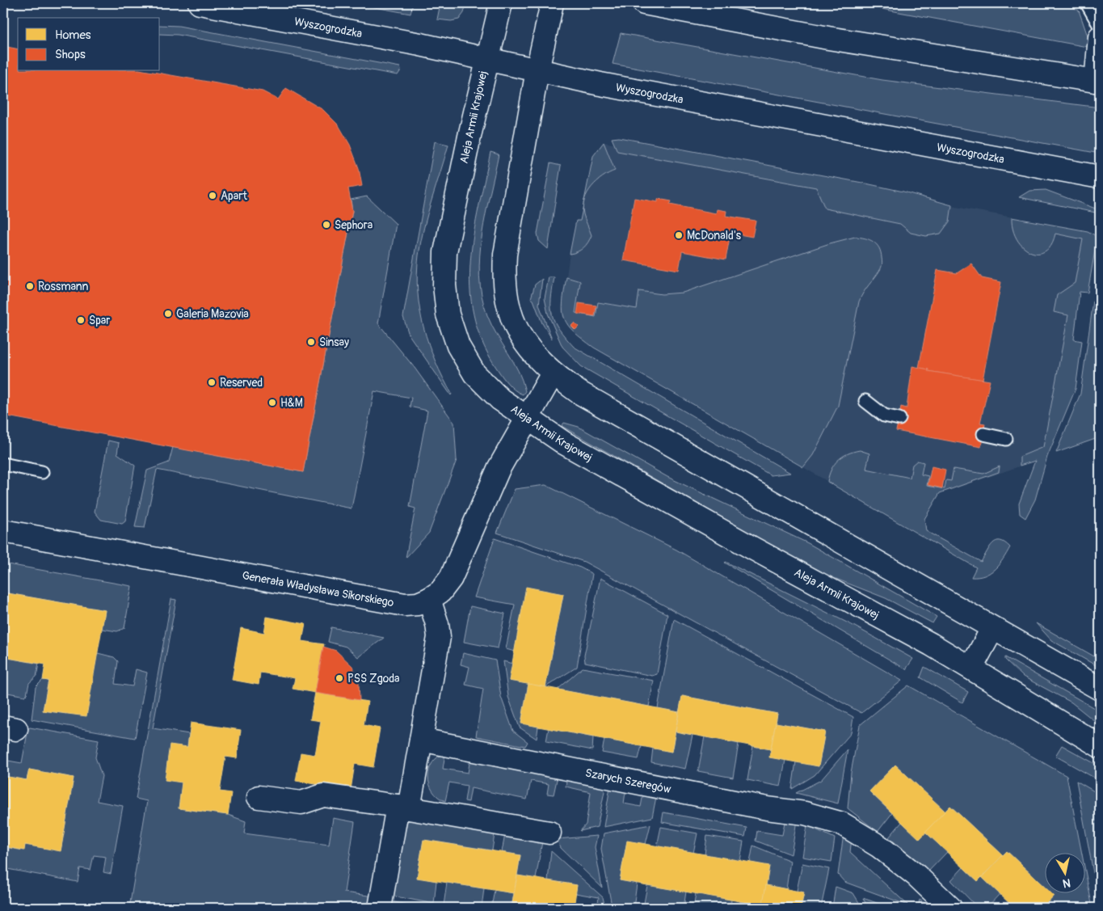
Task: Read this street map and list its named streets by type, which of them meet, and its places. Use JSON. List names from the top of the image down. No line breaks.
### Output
{"streets":{"street":["Wyszogrodzka","Aleja Armii Krajowej","Generała Władysława Sikorskiego","Szarych Szeregów"]},"crossings":[["Wyszogrodzka","Aleja Armii Krajowej"],["Aleja Armii Krajowej","Generała Władysława Sikorskiego"]],"places":["Apart","Sephora","McDonald's","Rossmann","Galeria Mazovia","Spar","Sinsay","Reserved","H&M","PSS Zgoda"],"legend":["Homes","Shops"],"north":"bottom"}
